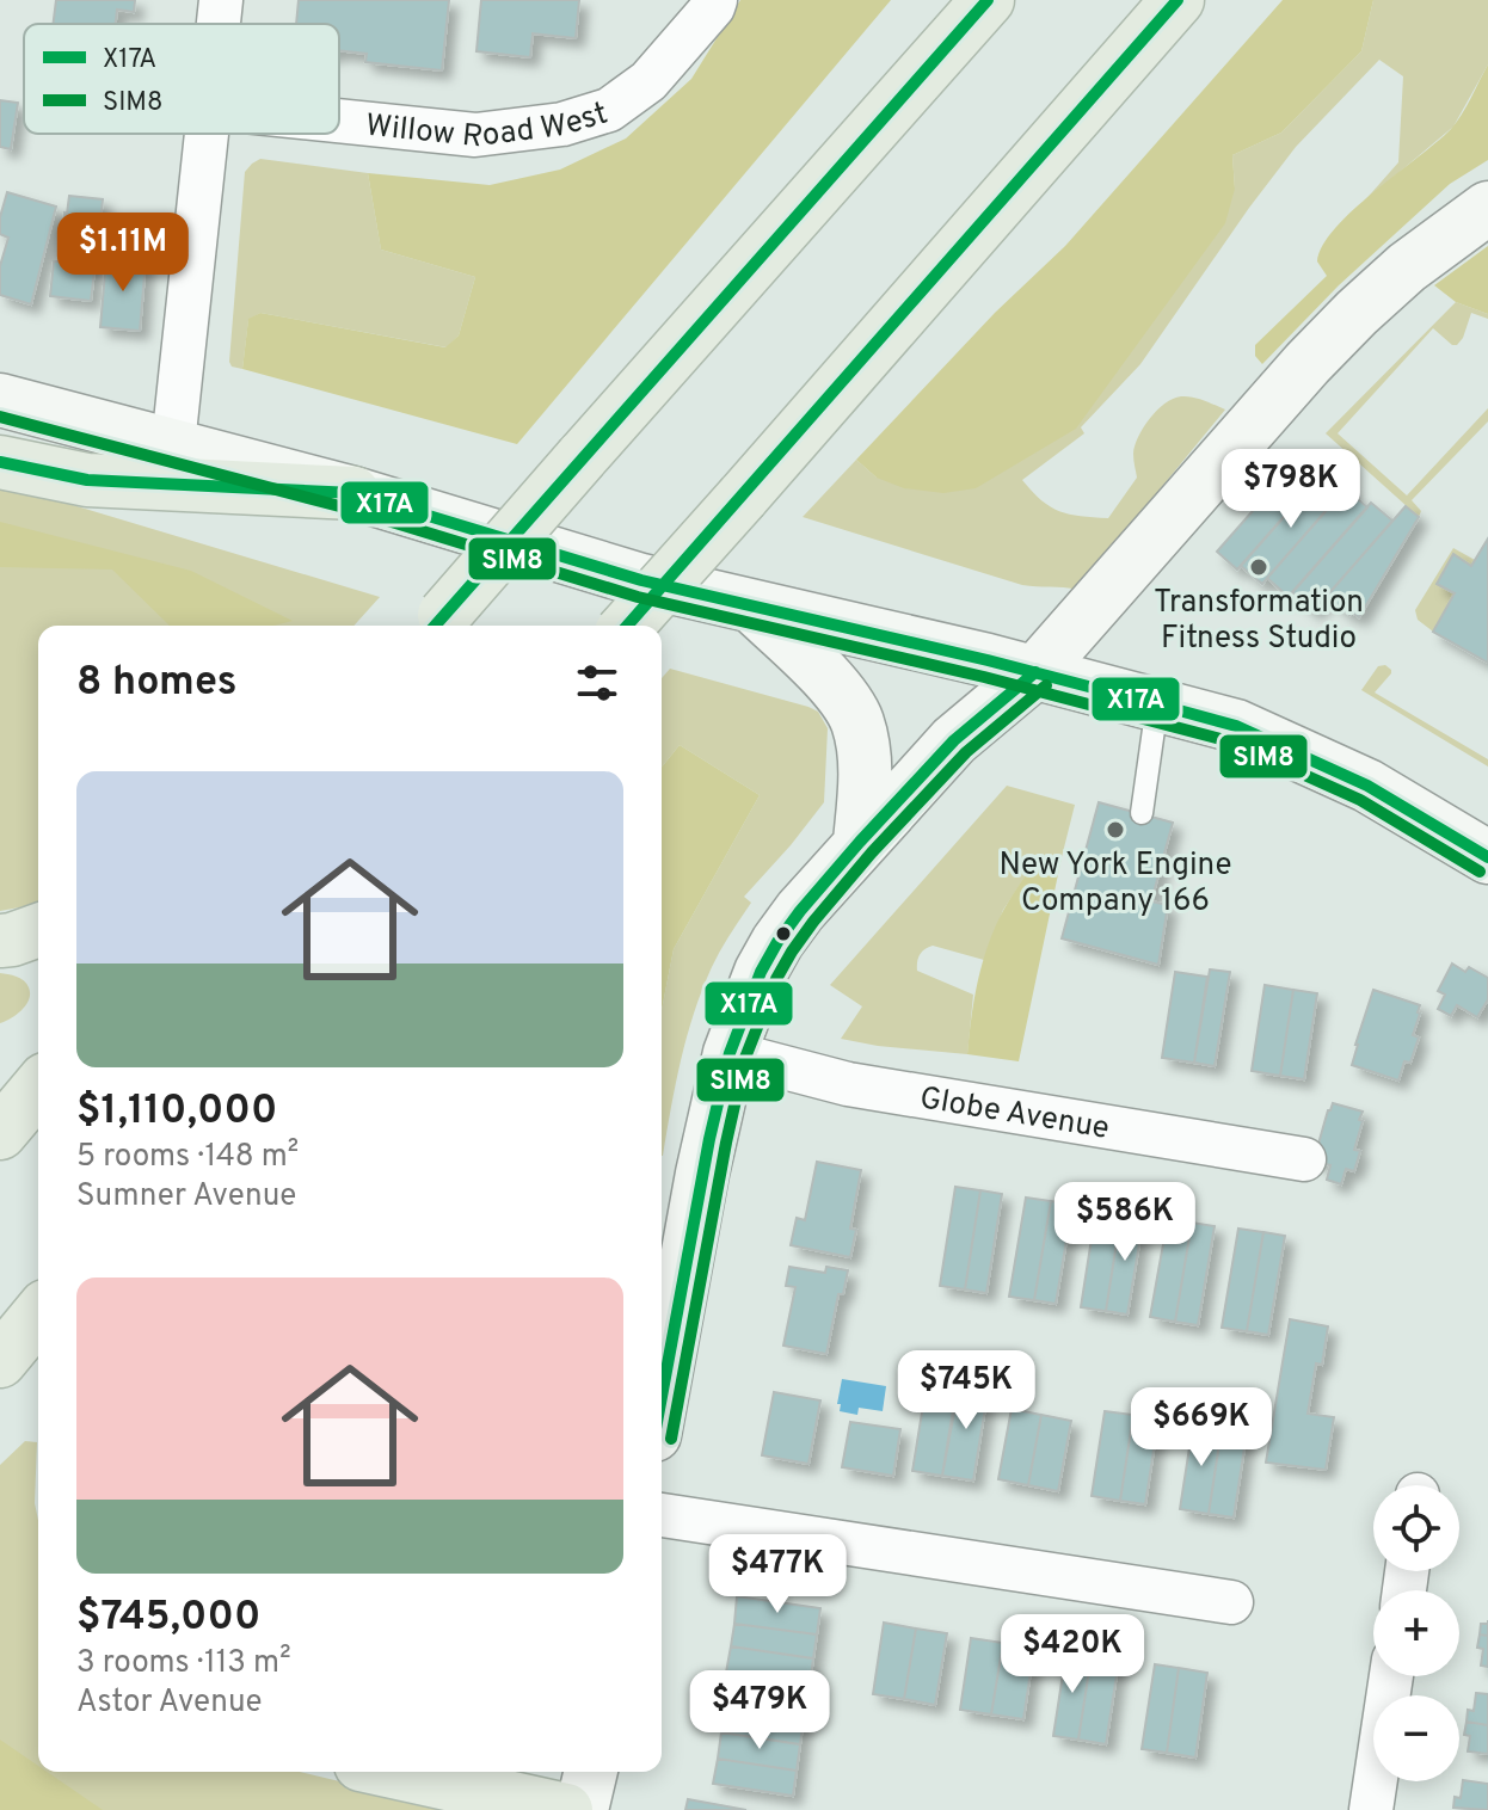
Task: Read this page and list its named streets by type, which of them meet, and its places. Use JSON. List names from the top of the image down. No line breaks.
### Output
{"streets":{"street":["Willow Road West","Globe Avenue"]},"places":["Transformation Fitness Studio","New York Engine Company 166"],"lines":["transit line X17A","transit line SIM8"],"legend":["X17A","SIM8"],"page":{"price":["$1.11M","$798K","$586K","$745K","$669K","$477K","$420K","$479K"],"heading":"8 homes","list":[{"name":"$1,110,000","note":"5 rooms · 148 m² · Sumner Avenue"},{"name":"$745,000","note":"3 rooms · 113 m² · Astor Avenue"}],"map_buttons":["+","−"]}}
